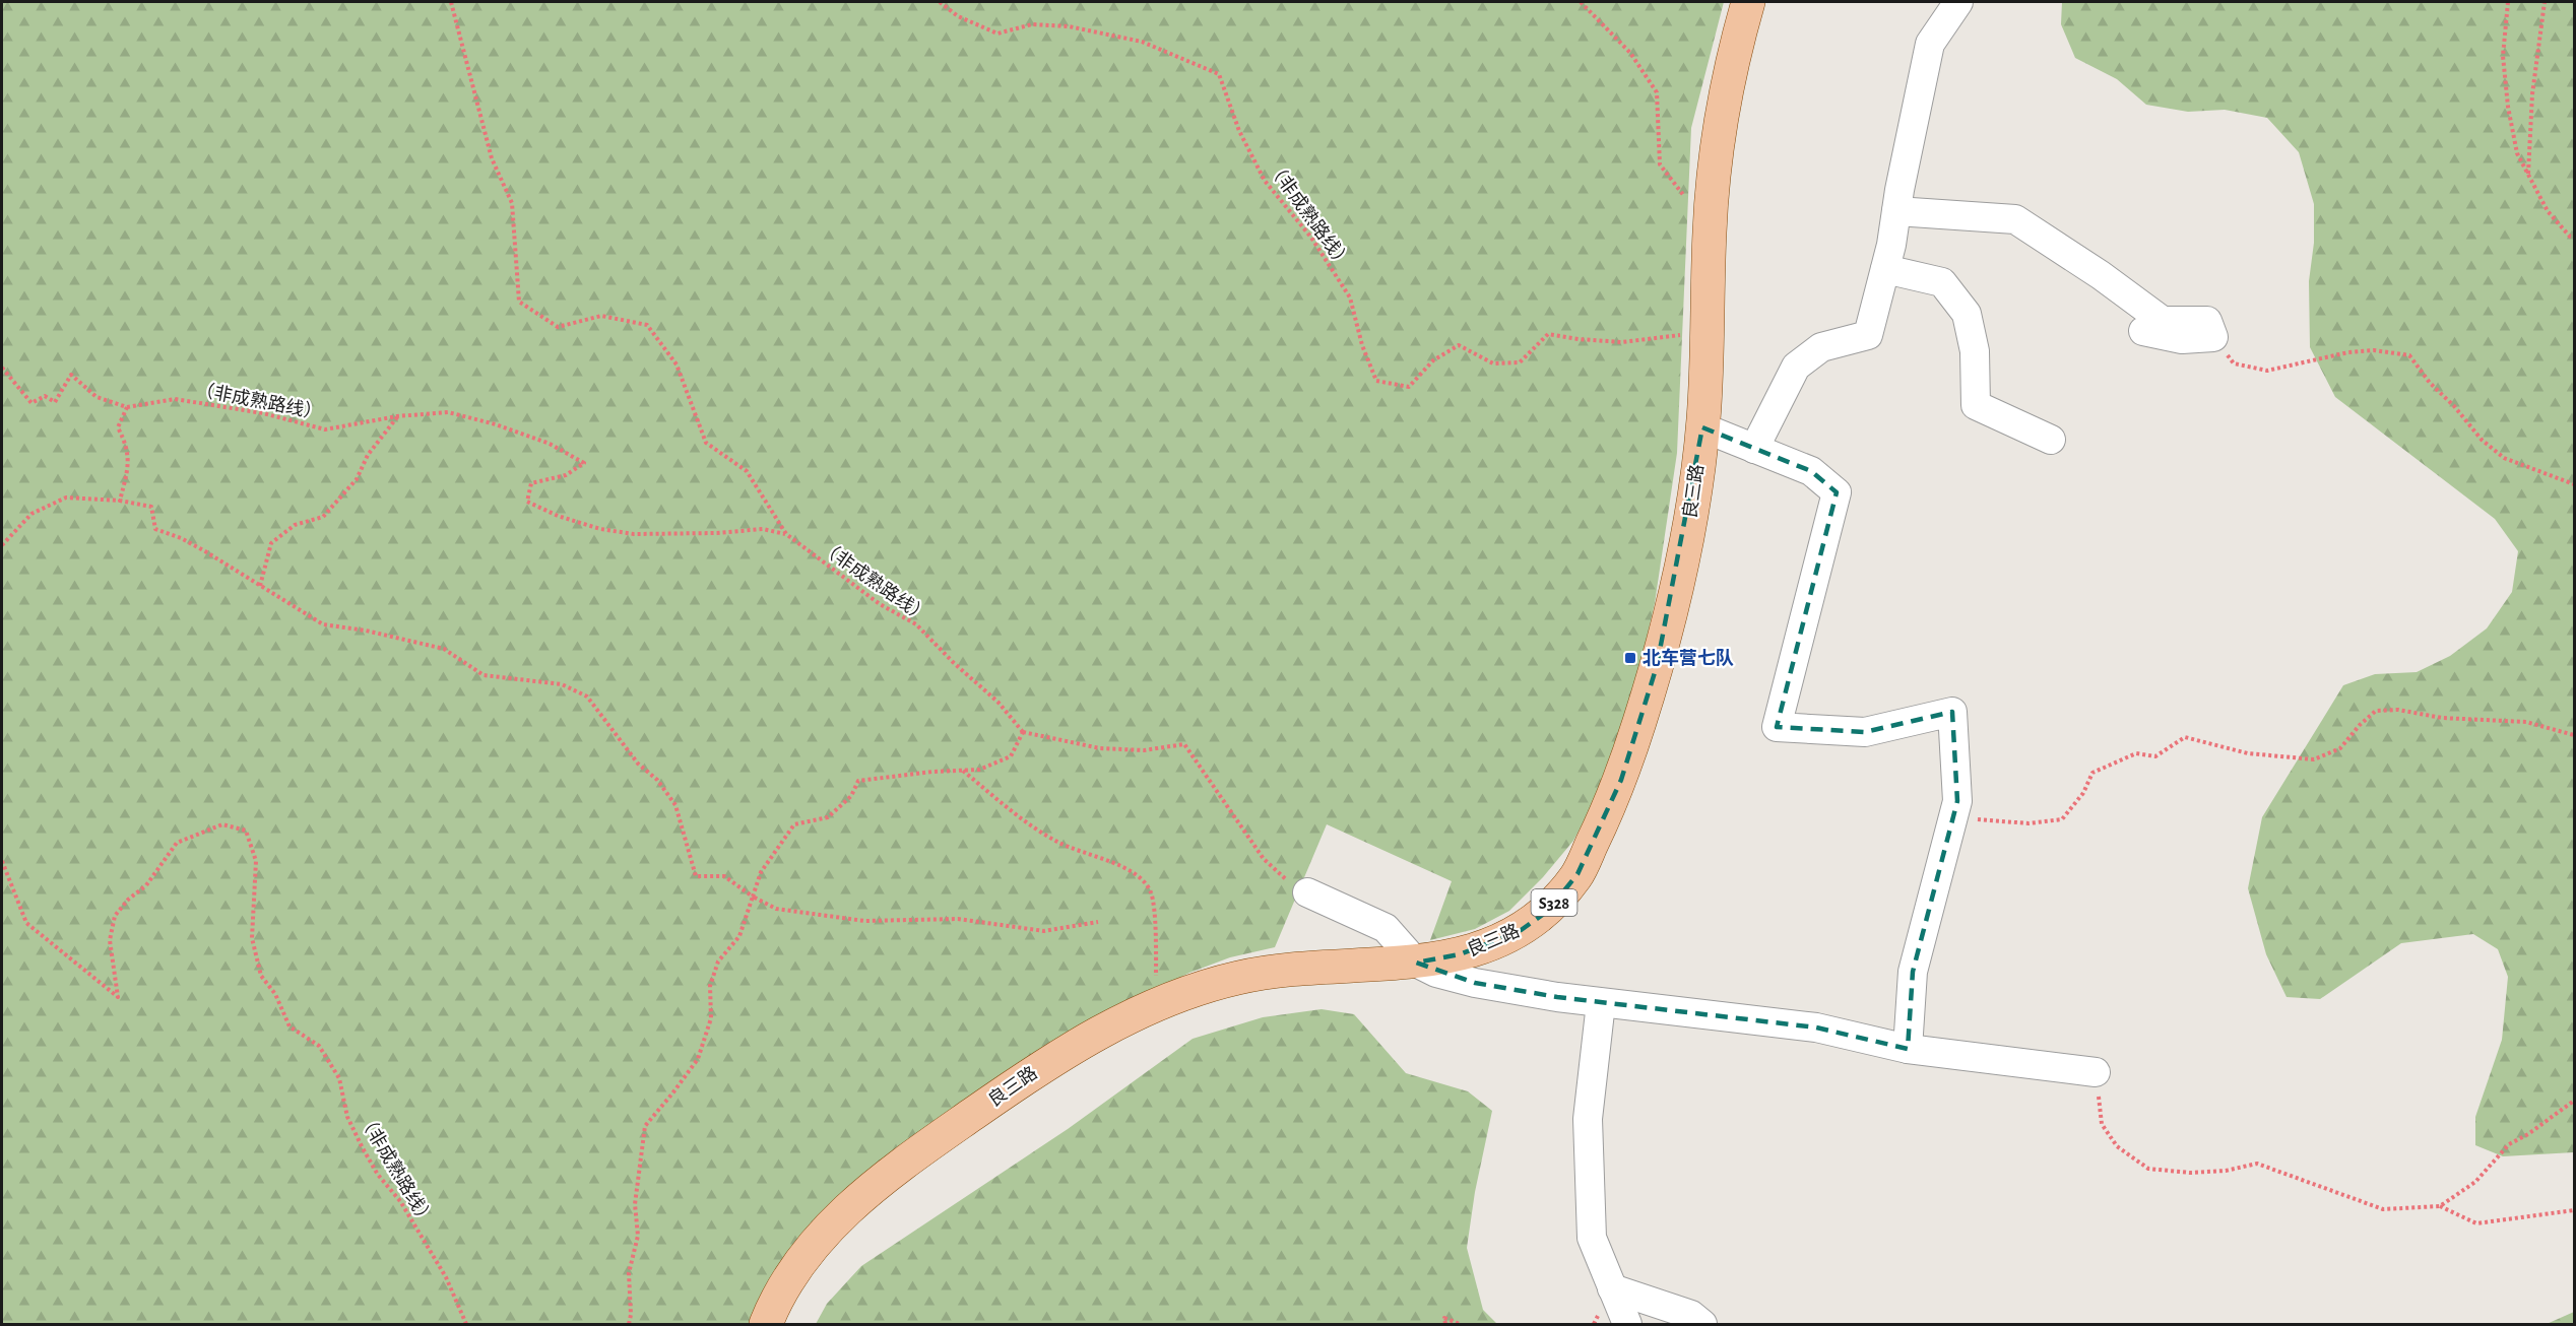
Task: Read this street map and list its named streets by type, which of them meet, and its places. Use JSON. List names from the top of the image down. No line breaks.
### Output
{"streets":{"main road":["良三路","S328"],"path":["（非成熟路线）"]},"crossings":[["（非成熟路线）","良三路"]],"places":{"transit":["北车营七队"]}}
